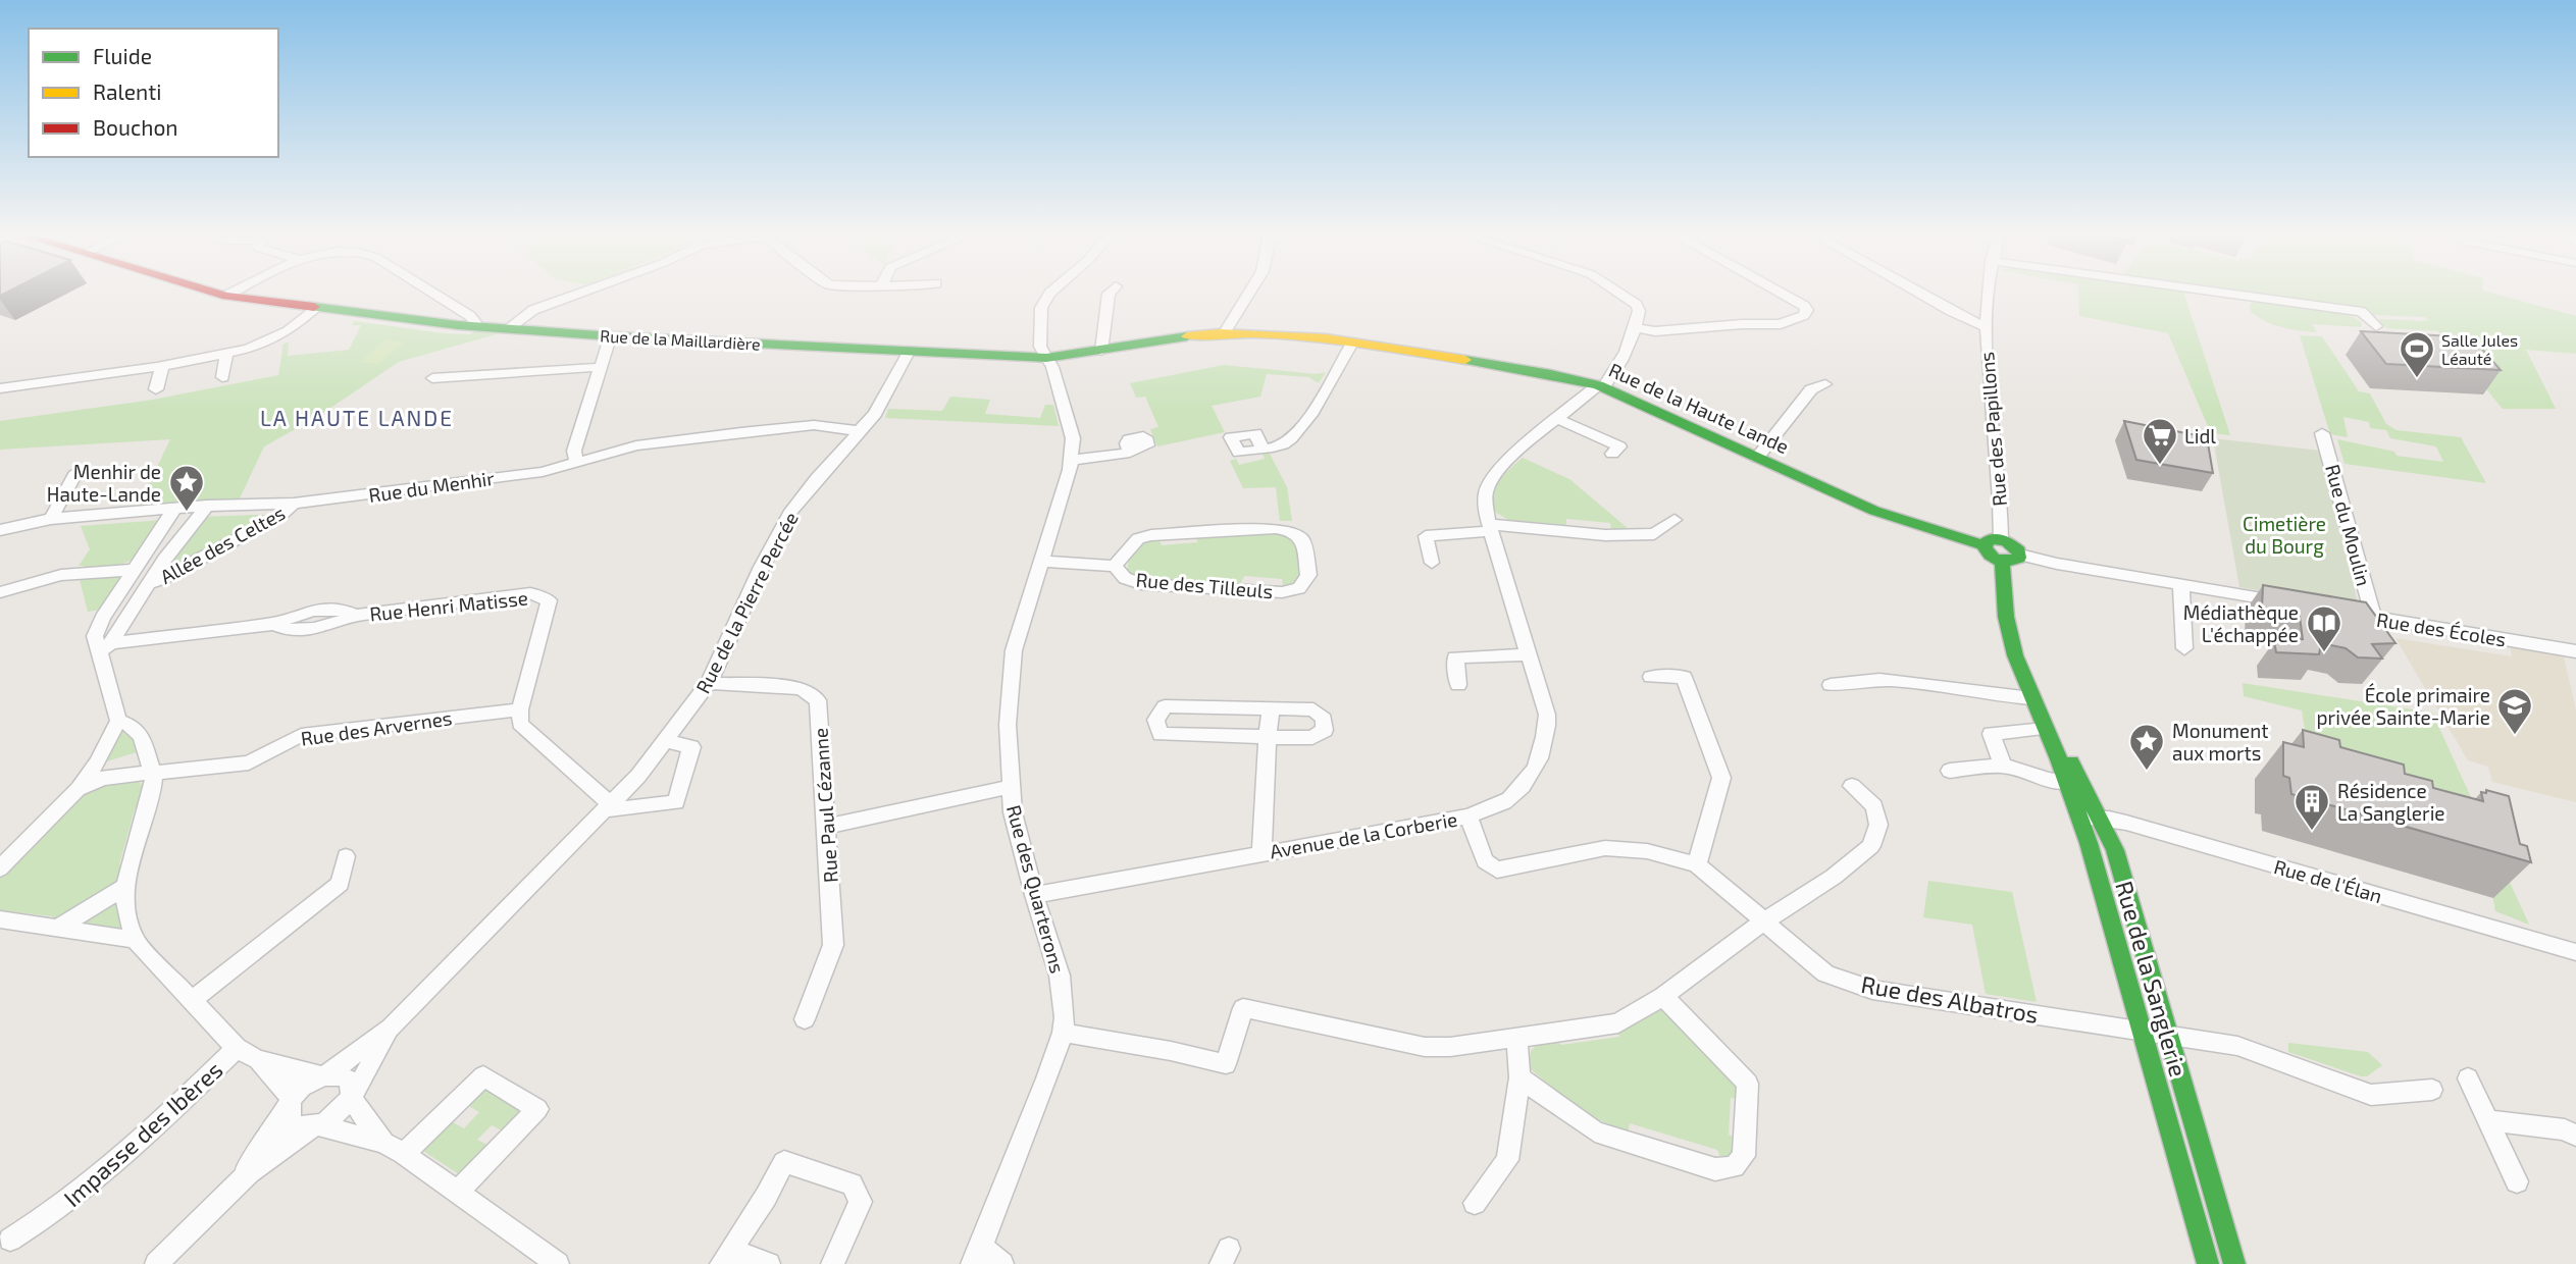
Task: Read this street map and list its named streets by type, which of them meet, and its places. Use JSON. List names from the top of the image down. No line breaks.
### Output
{"streets":{"street":["Rue de la Maillardière","Rue de la Haute Lande","Rue des Papillons","Rue du Menhir","Rue du Moulin","Allée des Celtes","Rue des Tilleuls","Rue de la Pierre Percée","Rue Henri Matisse","Rue des Écoles","Rue des Arvernes","Rue Paul Cézanne","Avenue de la Corberie","Rue de l'Élan","Rue des Quarterons","Rue de la Sanglerie","Rue des Albatros","Impasse des Ibères"]},"crossings":[["Rue de la Maillardière","Rue de la Haute Lande"],["Rue de la Maillardière","Rue de la Pierre Percée"],["Rue de la Maillardière","Rue des Quarterons"],["Rue de la Haute Lande","Avenue de la Corberie"],["Rue de la Haute Lande","Rue des Quarterons"],["Rue du Menhir","Allée des Celtes"],["Rue du Menhir","Rue de la Pierre Percée"],["Rue du Moulin","Rue des Écoles"],["Allée des Celtes","Rue Henri Matisse"],["Rue des Tilleuls","Rue des Quarterons"],["Rue de la Pierre Percée","Rue Paul Cézanne"],["Rue Henri Matisse","Rue des Arvernes"],["Avenue de la Corberie","Rue des Quarterons"],["Avenue de la Corberie","Rue des Albatros"],["Rue de l'Élan","Rue de la Sanglerie"],["Rue de la Sanglerie","Rue des Albatros"]],"districts":["LA HAUTE LANDE"],"parks":["Cimetière du Bourg"],"places":{"sports":["Salle Jules Léauté"],"supermarket":["Lidl"],"place":["Menhir de Haute-Lande","Monument aux morts"],"library":["Médiathèque L'échappée"],"school or university":["École primaire privée Sainte-Marie"],"building":["Résidence La Sanglerie"]},"legend":["Fluide","Ralenti","Bouchon"]}
